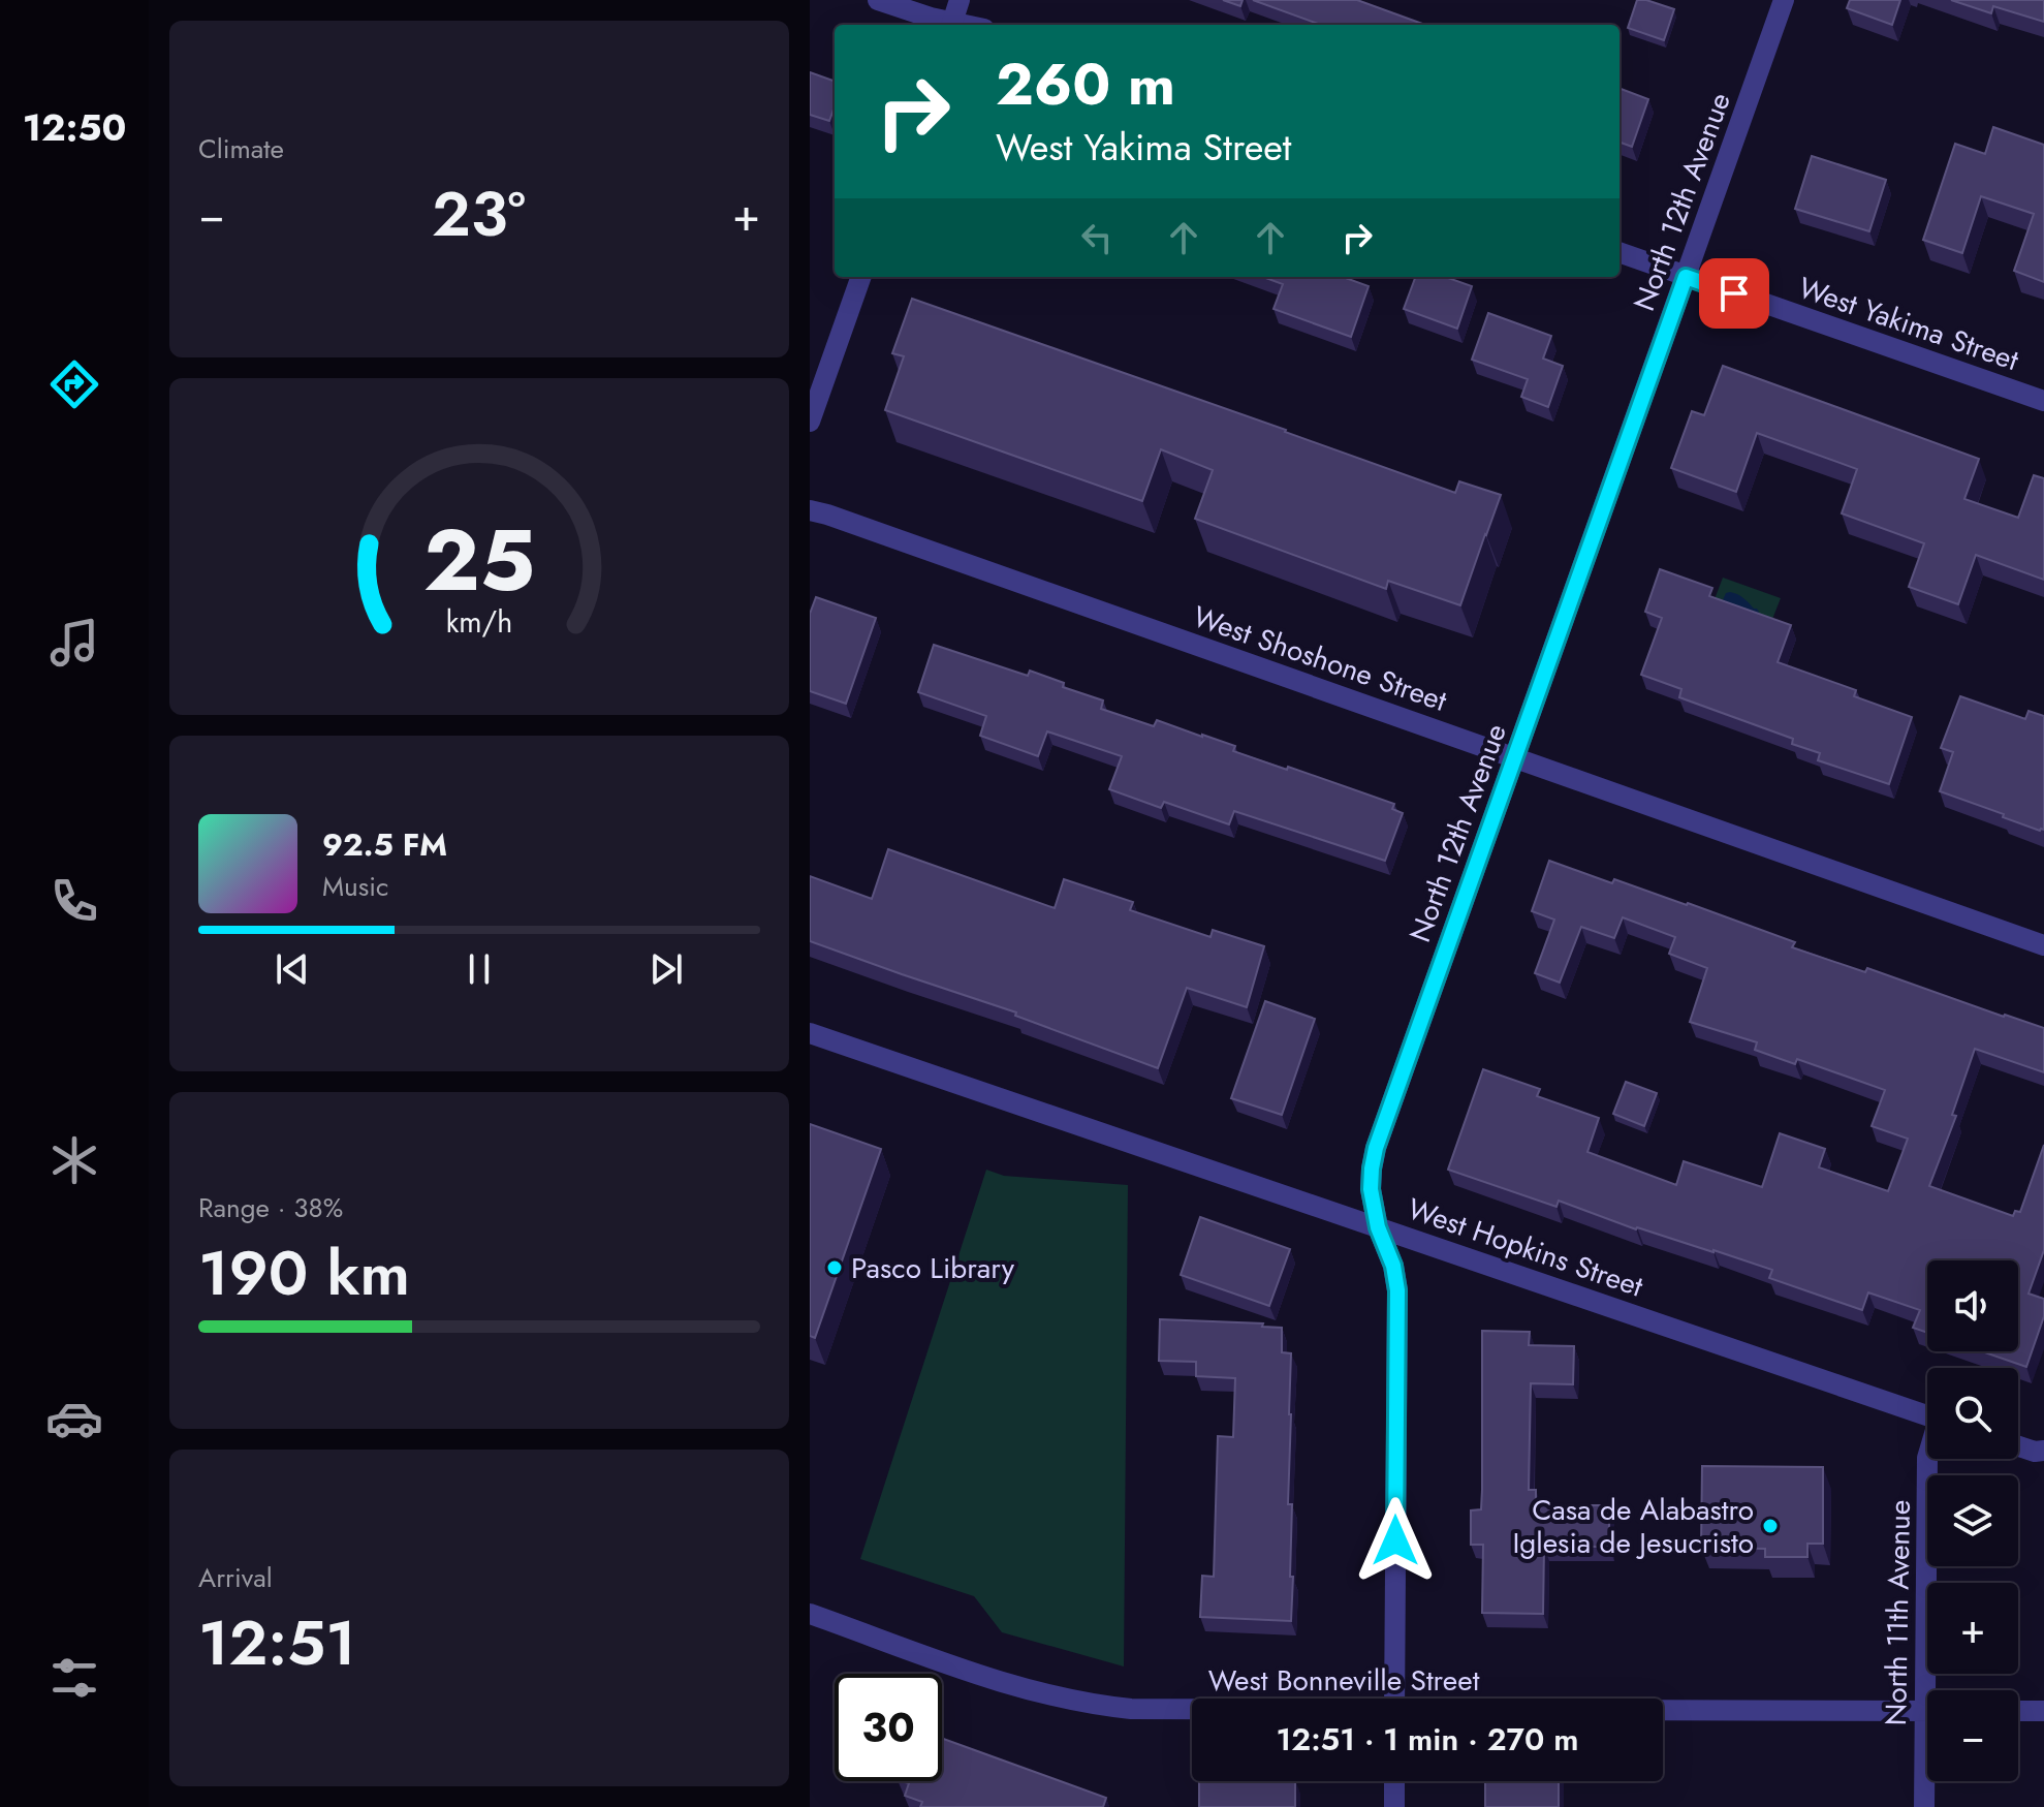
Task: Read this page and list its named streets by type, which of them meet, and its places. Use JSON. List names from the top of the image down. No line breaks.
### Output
{"streets":{"street":["North 12th Avenue","West Yakima Street","West Shoshone Street","West Hopkins Street","North 11th Avenue","West Bonneville Street"]},"crossings":[["North 12th Avenue","West Yakima Street"],["North 12th Avenue","West Shoshone Street"],["North 12th Avenue","West Hopkins Street"]],"places":["Pasco Library","Casa de Alabastro Iglesia de Jesucristo"],"page":{"tabs":"12:50","tile":["Climate",["Range · 38%","190 km"],["Arrival","12:51"]],"turn":["260 m","West Yakima Street"],"heat":["−","23°","+"],"song":["92.5 FM","Music"],"map_buttons":["+","−"],"limit":"30","trip":"12:51 · 1 min · 270 m","gauge":["25","km/h"]}}
